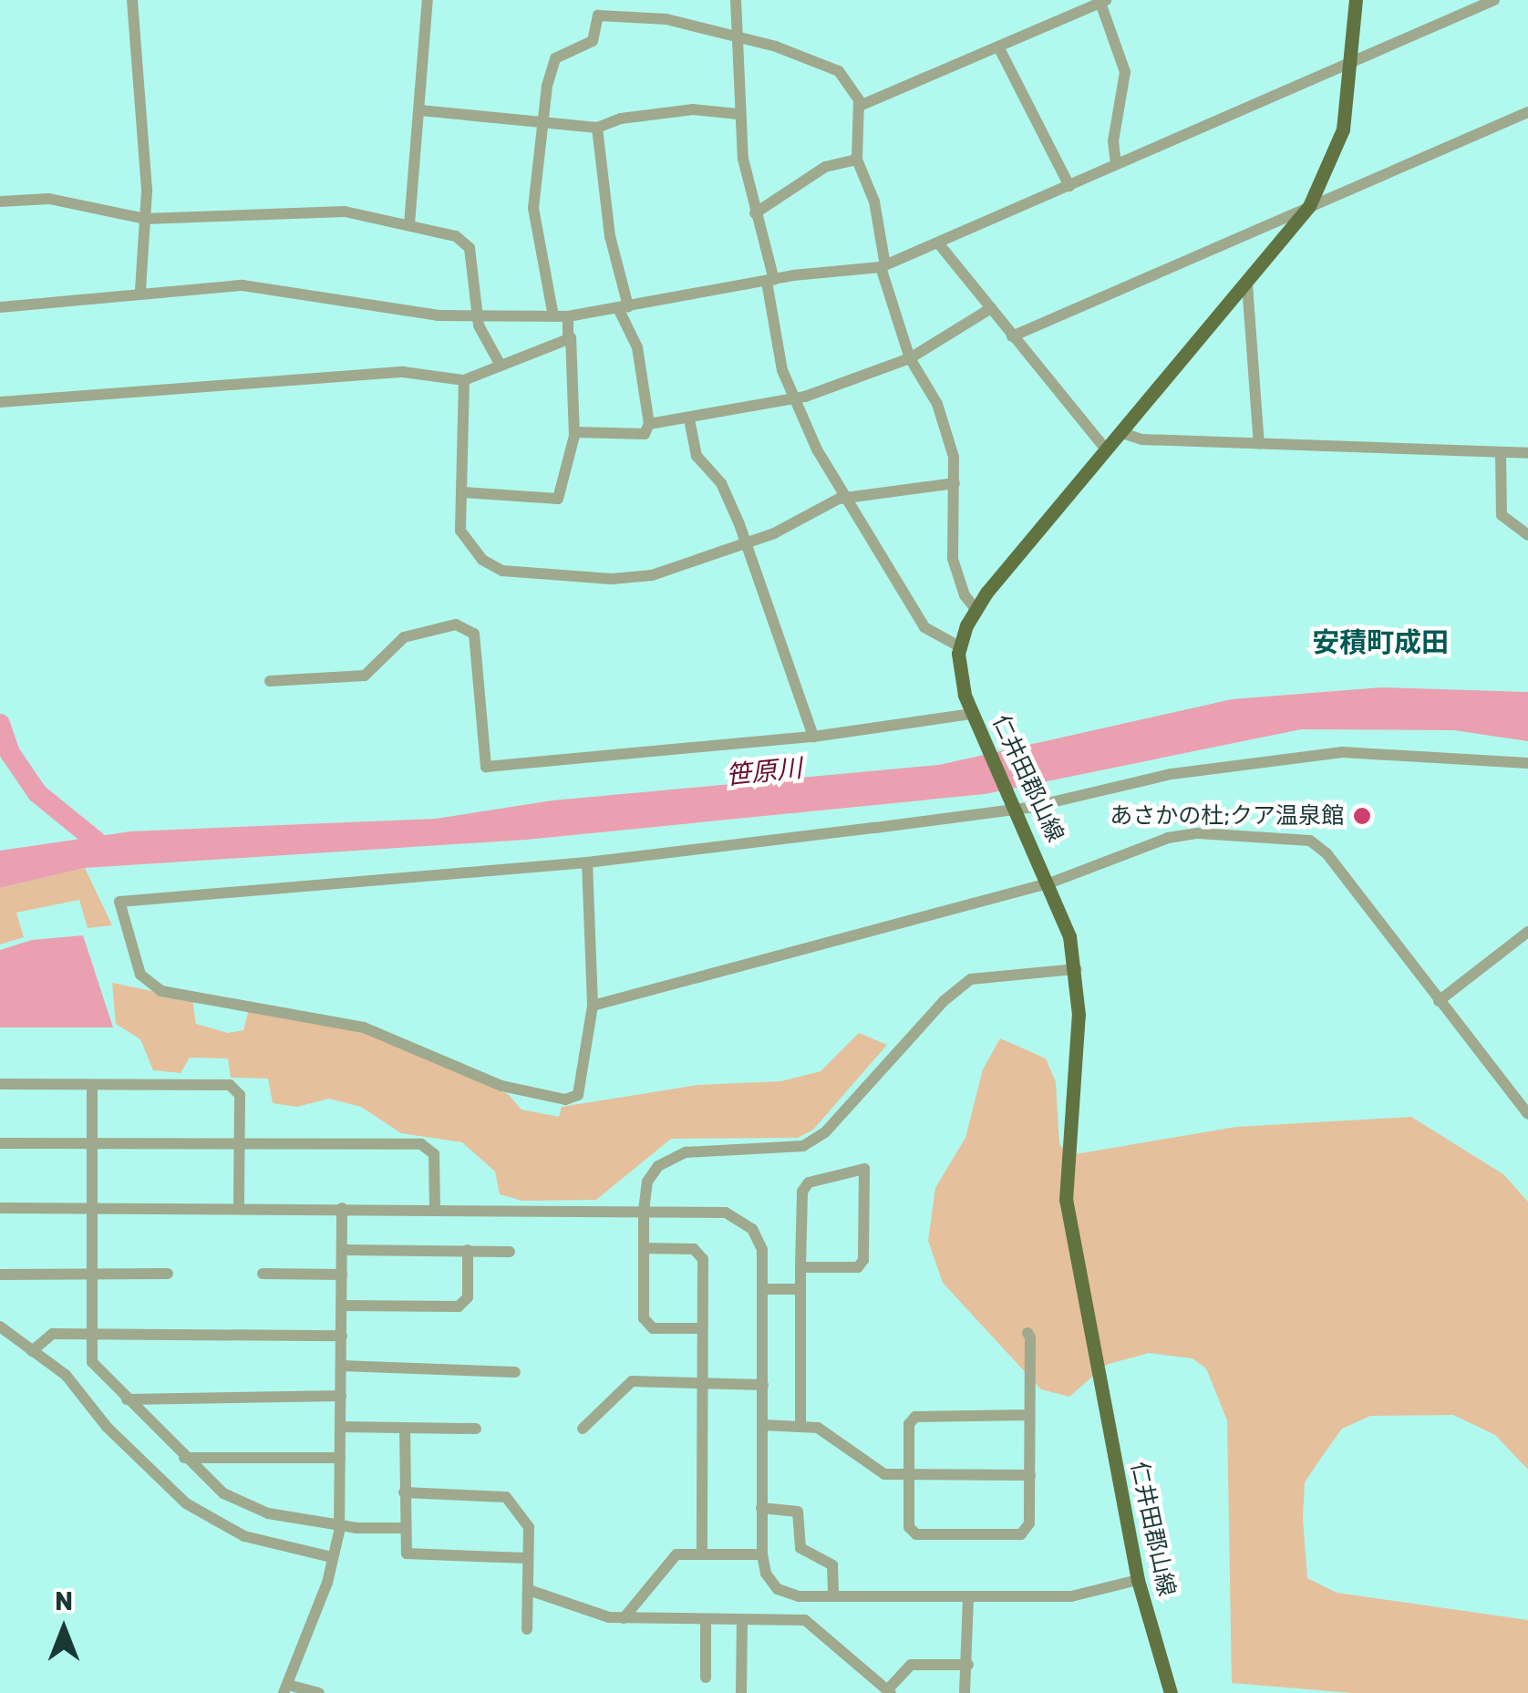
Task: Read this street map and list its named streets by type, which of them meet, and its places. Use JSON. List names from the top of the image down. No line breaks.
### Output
{"streets":{"main road":["仁井田郡山線"]},"districts":["安積町成田"],"water":["笹原川"],"places":["あさかの杜;クア温泉館"],"north":"top"}
